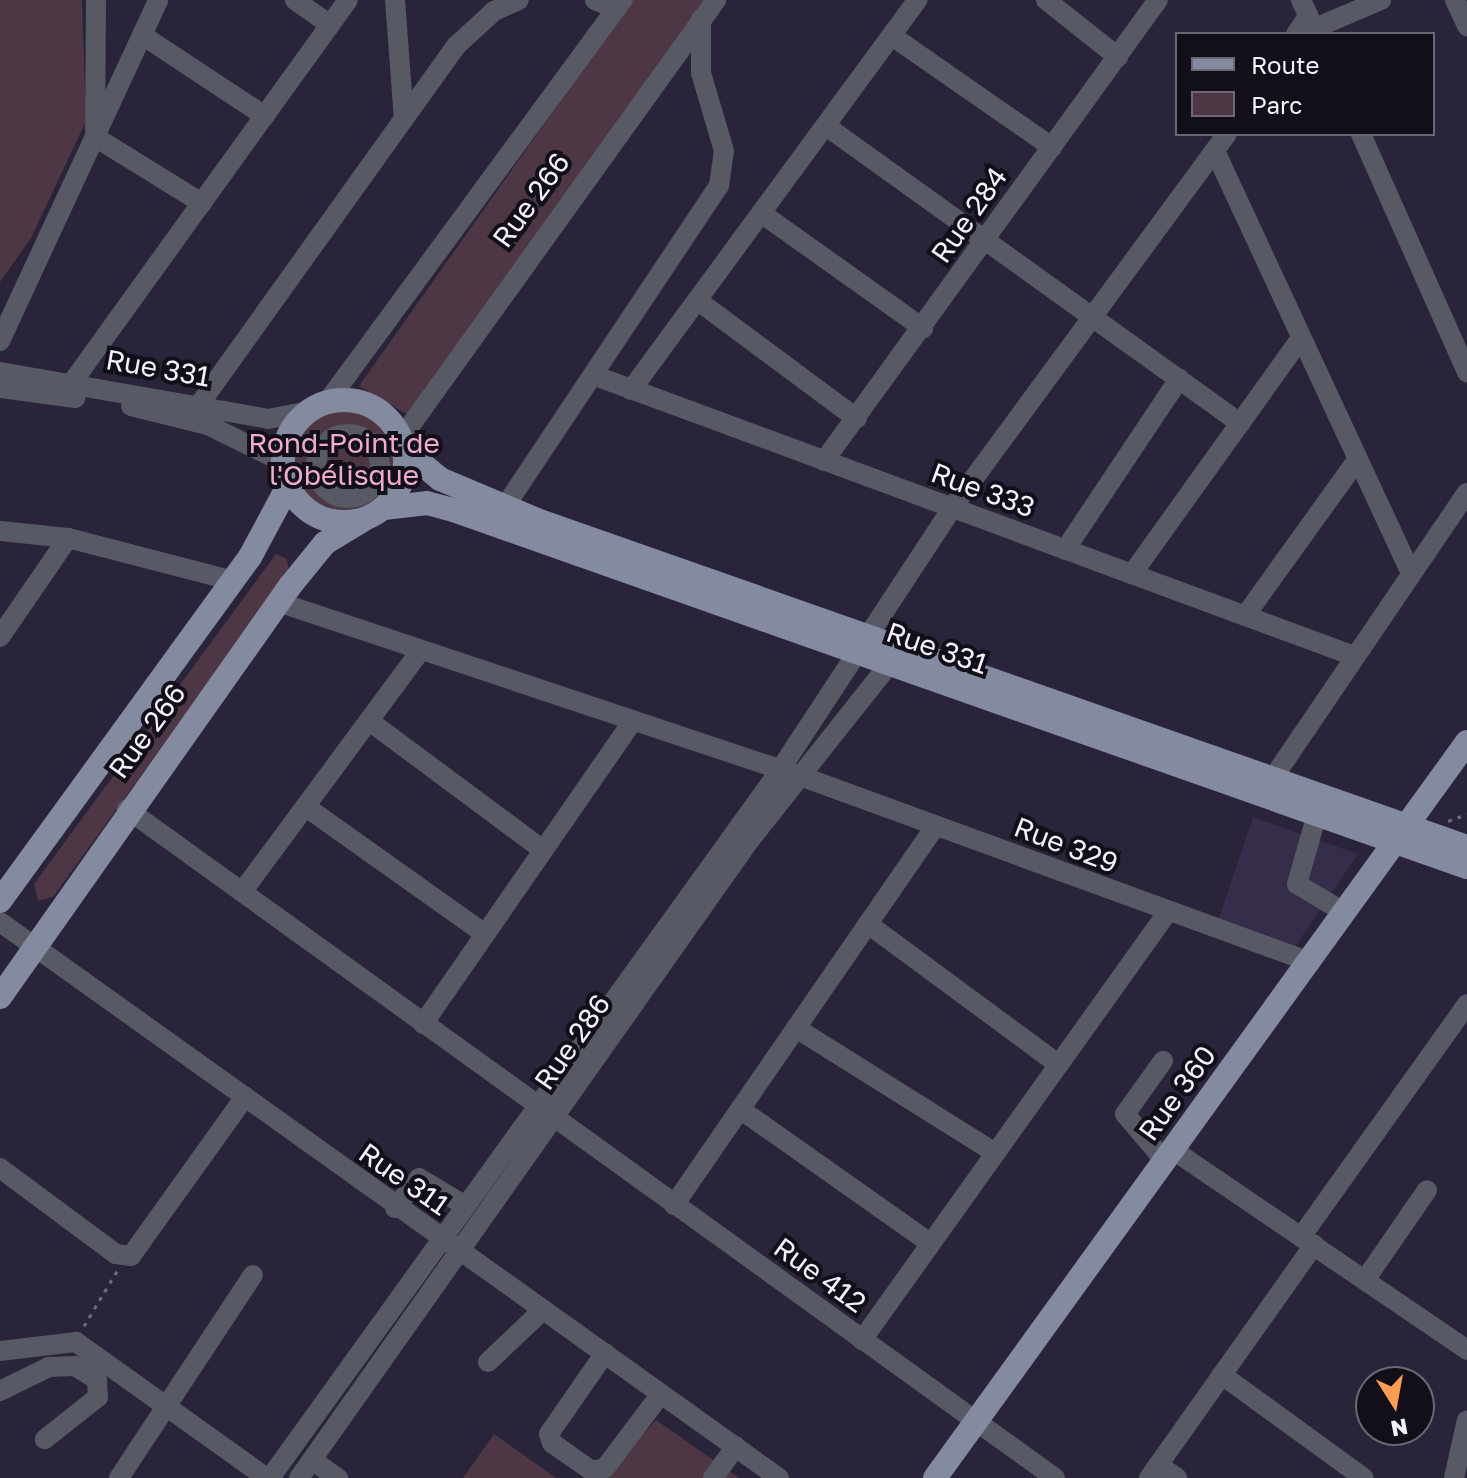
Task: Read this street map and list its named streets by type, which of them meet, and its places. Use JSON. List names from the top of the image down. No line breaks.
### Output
{"streets":{"main road":["Rue 266","Rue 331","Rue 360"],"street":["Rue 284","Rue 333","Rue 329","Rue 286","Rue 311","Rue 412"]},"crossings":[["Rue 266","Rue 331"],["Rue 266","Rue 329"],["Rue 266","Rue 311"],["Rue 266","Rue 412"],["Rue 284","Rue 333"],["Rue 331","Rue 286"],["Rue 331","Rue 360"],["Rue 329","Rue 286"],["Rue 329","Rue 360"],["Rue 286","Rue 311"],["Rue 286","Rue 412"],["Rue 360","Rue 412"]],"parks":["Rond-Point de l'Obélisque"],"legend":["Route","Parc"],"north":"bottom"}
